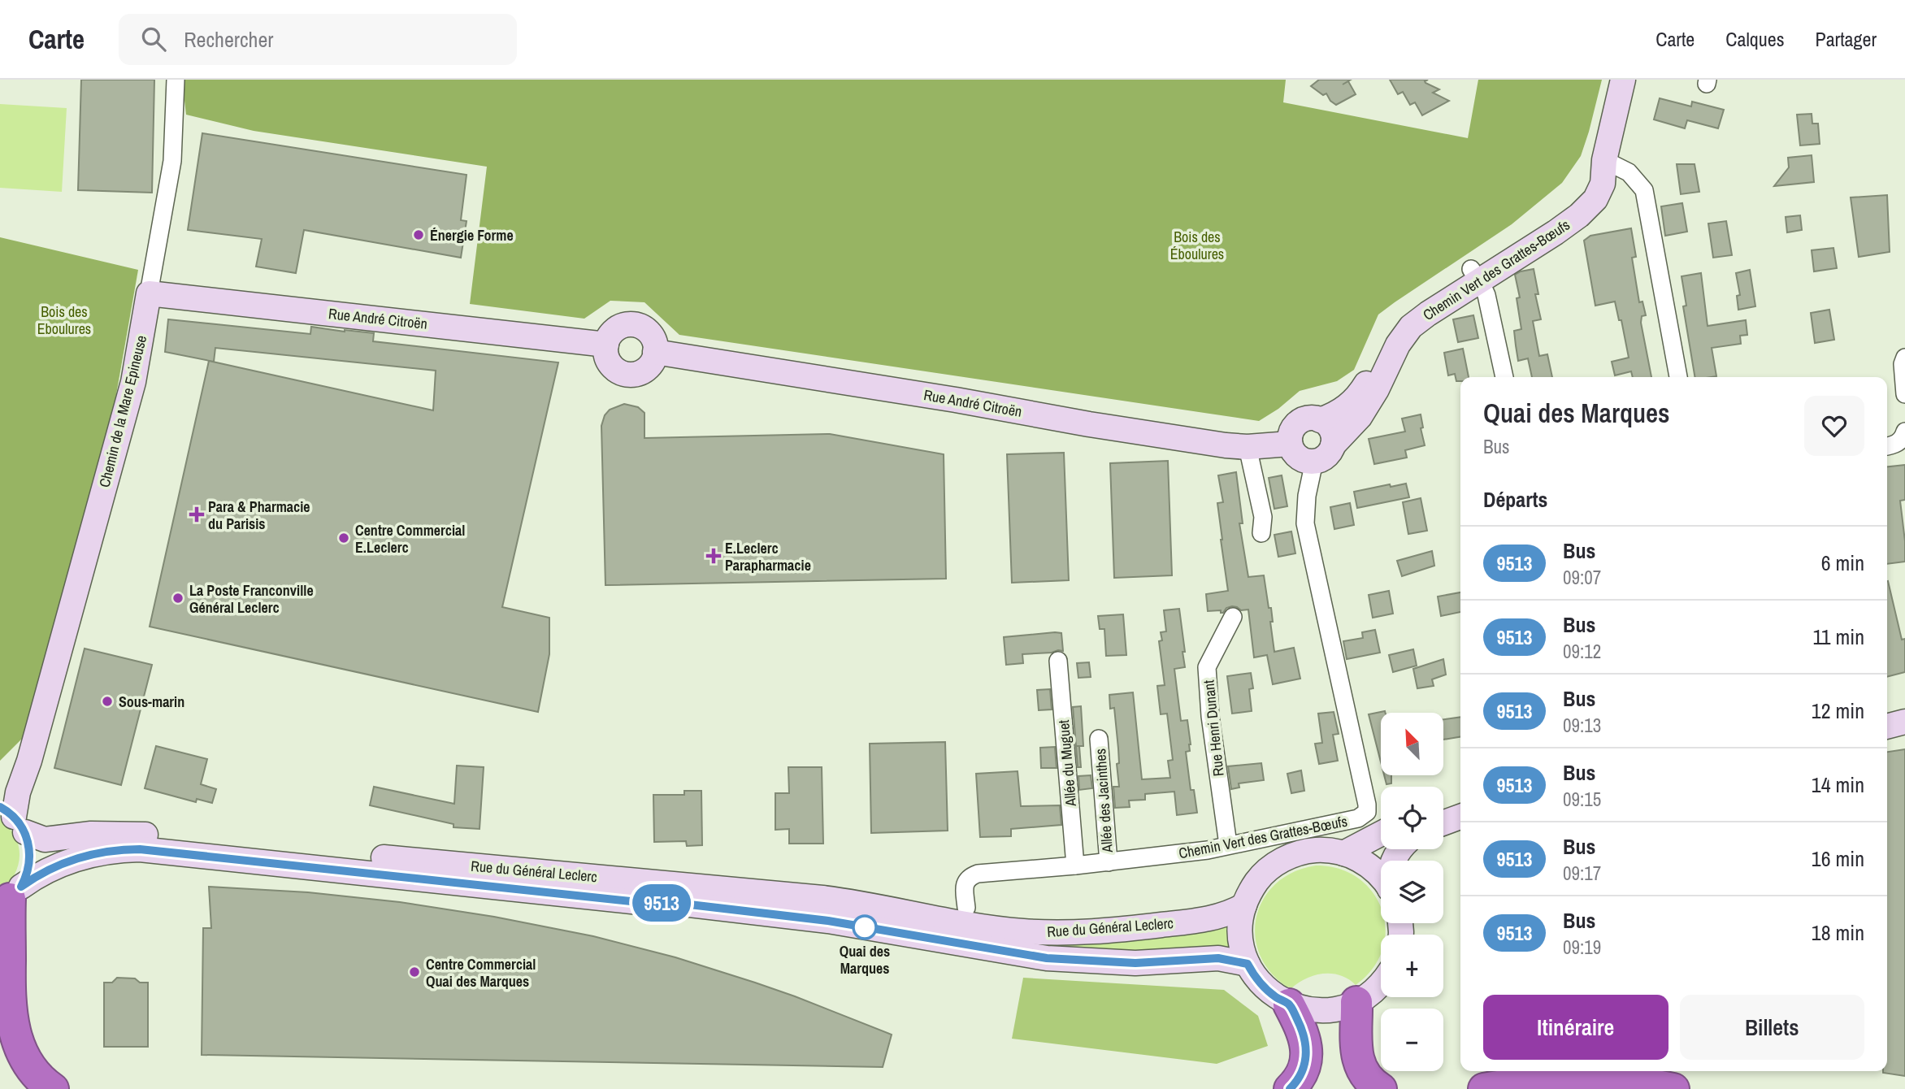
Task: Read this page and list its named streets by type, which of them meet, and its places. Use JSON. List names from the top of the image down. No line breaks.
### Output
{"streets":{"main road":["Chemin Vert des Grattes-Bœufs","Rue André Citroën","Chemin de la Mare Epineuse","Rue du Général Leclerc"],"street":["Rue Henri Dunant","Allée du Muguet","Allée des Jacinthes"]},"crossings":[["Chemin Vert des Grattes-Bœufs","Rue André Citroën"],["Chemin Vert des Grattes-Bœufs","Rue Henri Dunant"],["Chemin Vert des Grattes-Bœufs","Allée du Muguet"],["Chemin Vert des Grattes-Bœufs","Allée des Jacinthes"],["Rue André Citroën","Chemin de la Mare Epineuse"],["Chemin de la Mare Epineuse","Rue du Général Leclerc"]],"parks":["Bois des Éboulures","Bois des Eboulures"],"places":{"other":["Énergie Forme","Centre Commercial E.Leclerc","La Poste Franconville Général Leclerc","Sous-marin","Quai des Marques","Centre Commercial Quai des Marques"],"health":["Para & Pharmacie du Parisis","E.Leclerc Parapharmacie"]},"lines":["bus line 9513"],"north":"top left","page":{"header":"Carte","search":"Rechercher","nav":["Carte","Calques","Partager"],"on_map":"9513","heading":[["Quai des Marques","Bus"],"Départs"],"list":[{"mark":"9513","name":"Bus","note":"09:07","value":"6 min"},{"mark":"9513","name":"Bus","note":"09:12","value":"11 min"},{"mark":"9513","name":"Bus","note":"09:13","value":"12 min"},{"mark":"9513","name":"Bus","note":"09:15","value":"14 min"},{"mark":"9513","name":"Bus","note":"09:17","value":"16 min"},{"mark":"9513","name":"Bus","note":"09:19","value":"18 min"}],"map_buttons":["+","−"],"buttons":["Itinéraire","Billets"]}}
